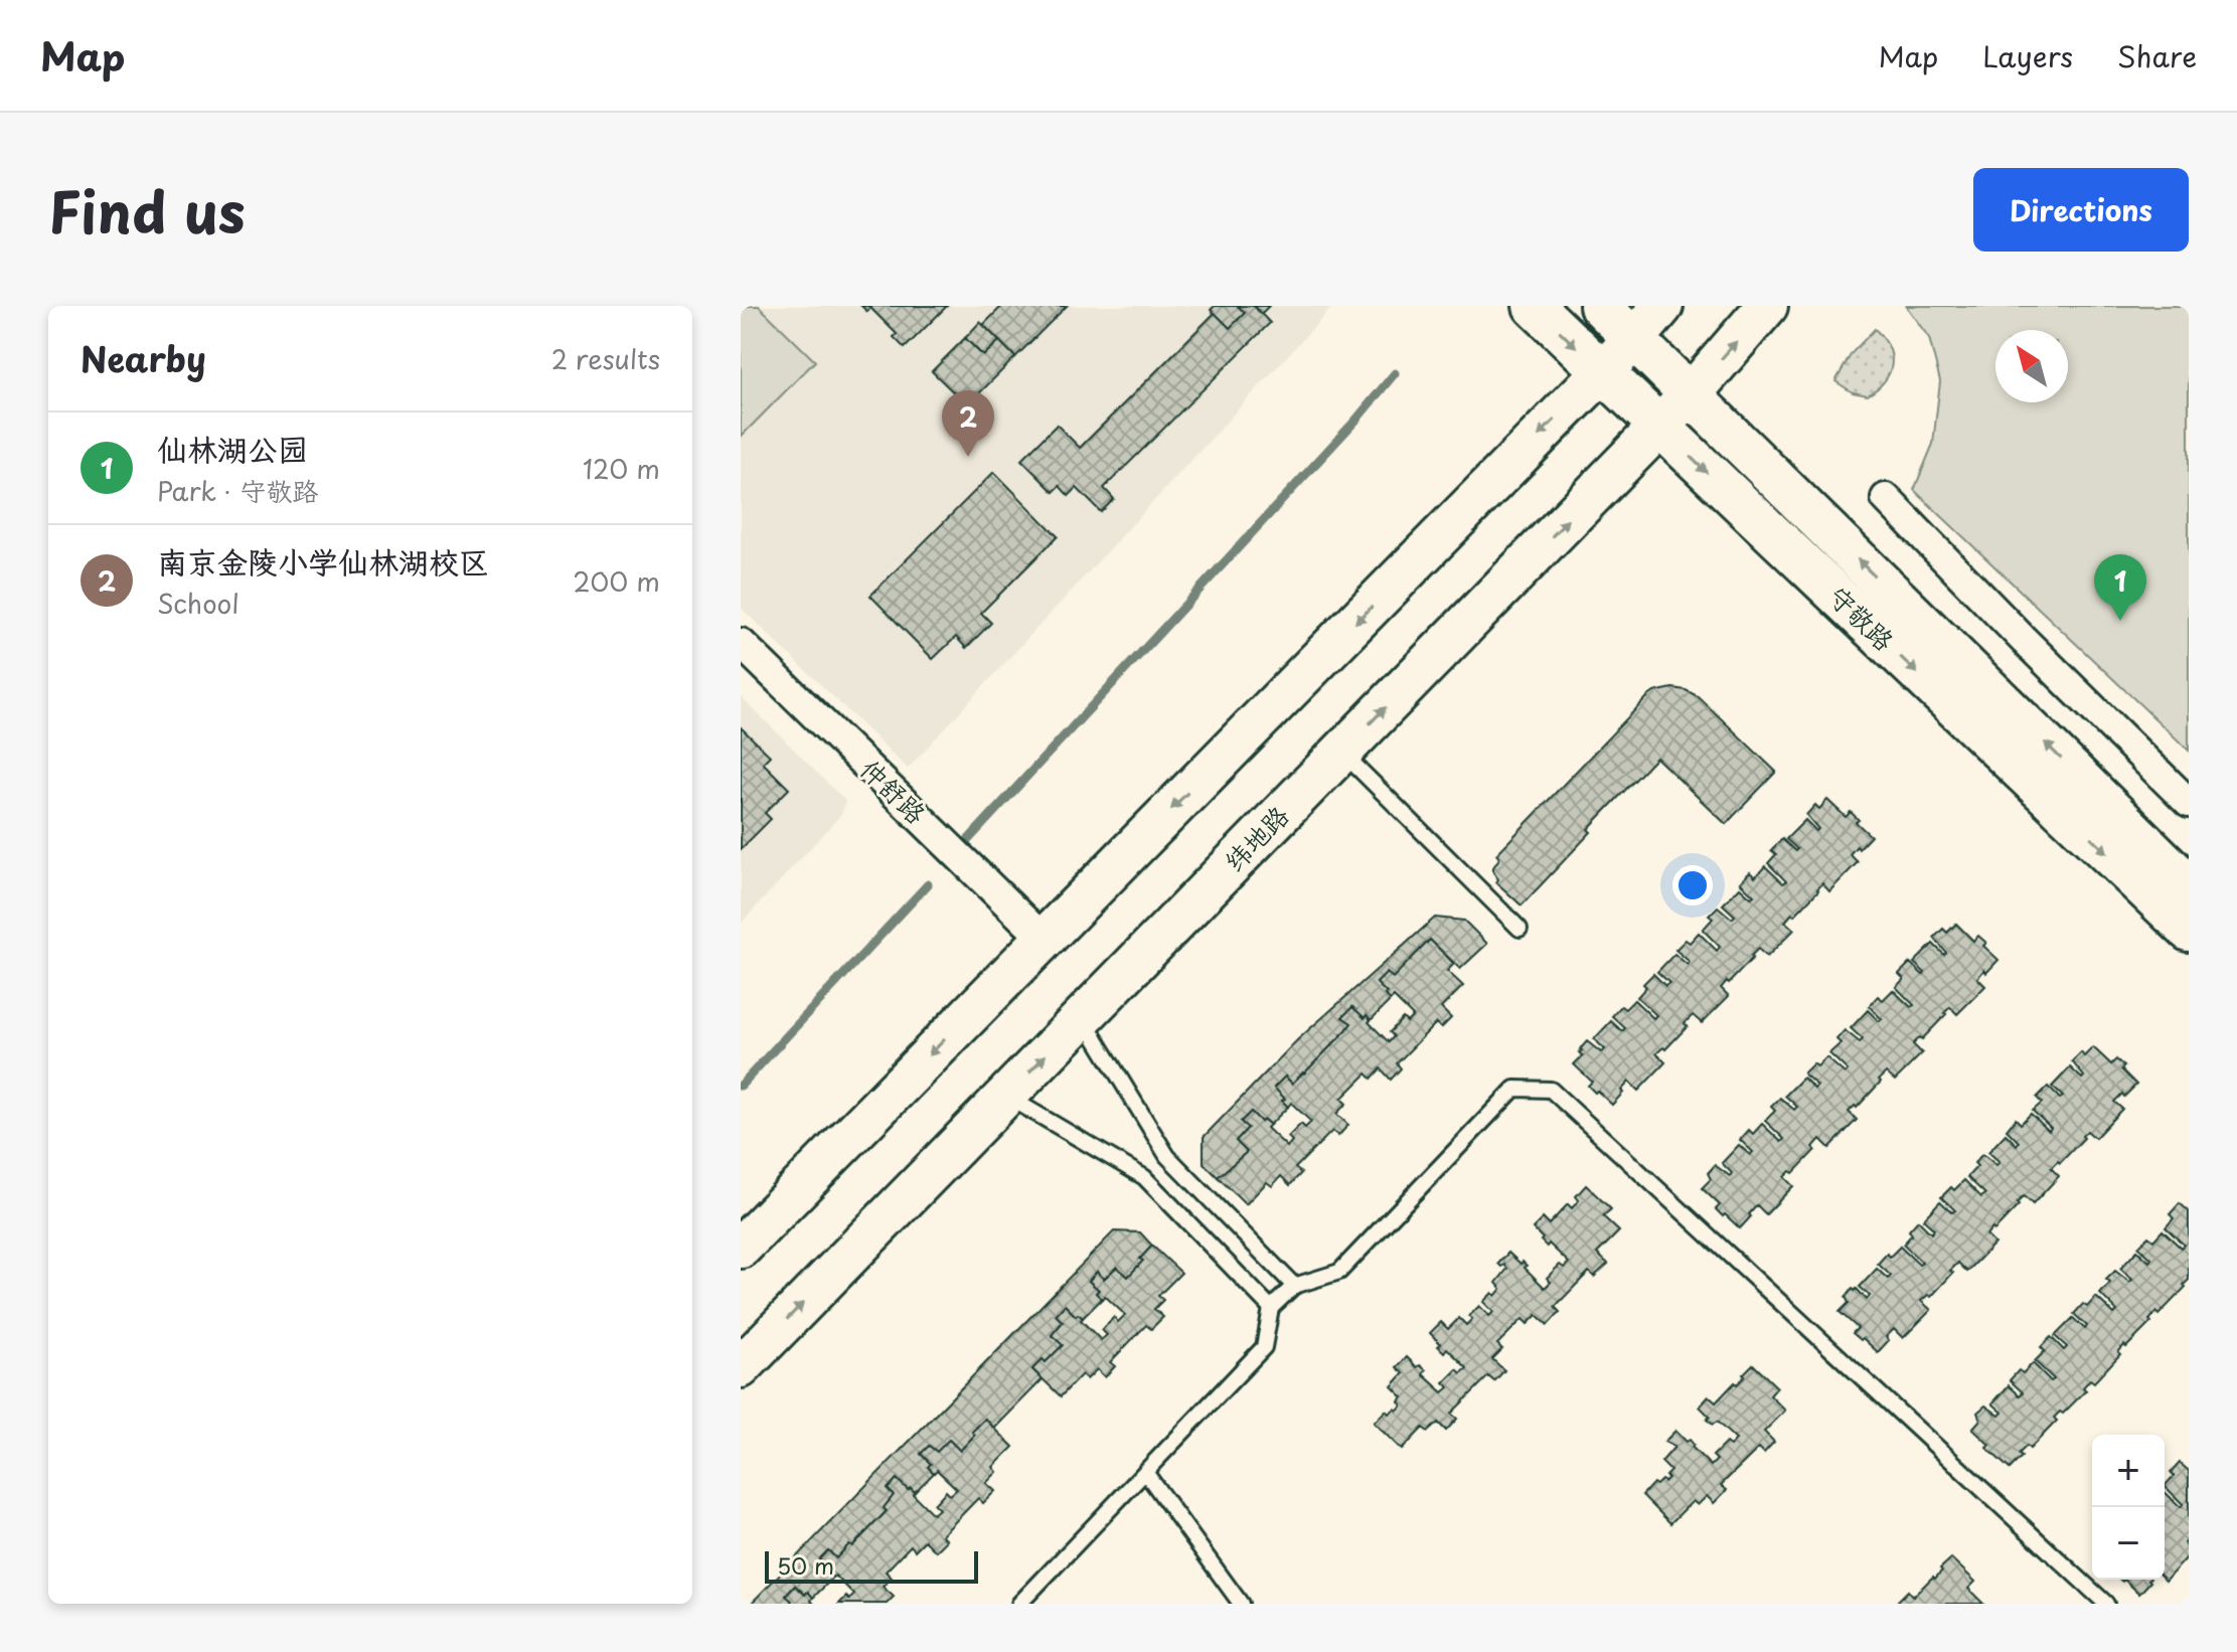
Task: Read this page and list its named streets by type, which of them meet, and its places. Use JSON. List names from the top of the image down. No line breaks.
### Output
{"streets":{"main road":["守敬路","纬地路"],"street":["仲舒路"]},"crossings":[["守敬路","纬地路"]],"scale_bar":"50 m","north":"top left","page":{"header":"Map","nav":["Map","Layers","Share"],"title":"Find us","buttons":"Directions","heading":["Nearby","2 results"],"pins":["2","1"],"list":[{"mark":"1","name":"仙林湖公园","note":"Park · 守敬路","value":"120 m"},{"mark":"2","name":"南京金陵小学仙林湖校区","note":"School","value":"200 m"}],"map_buttons":["+","−"],"scale":"50 m"}}
